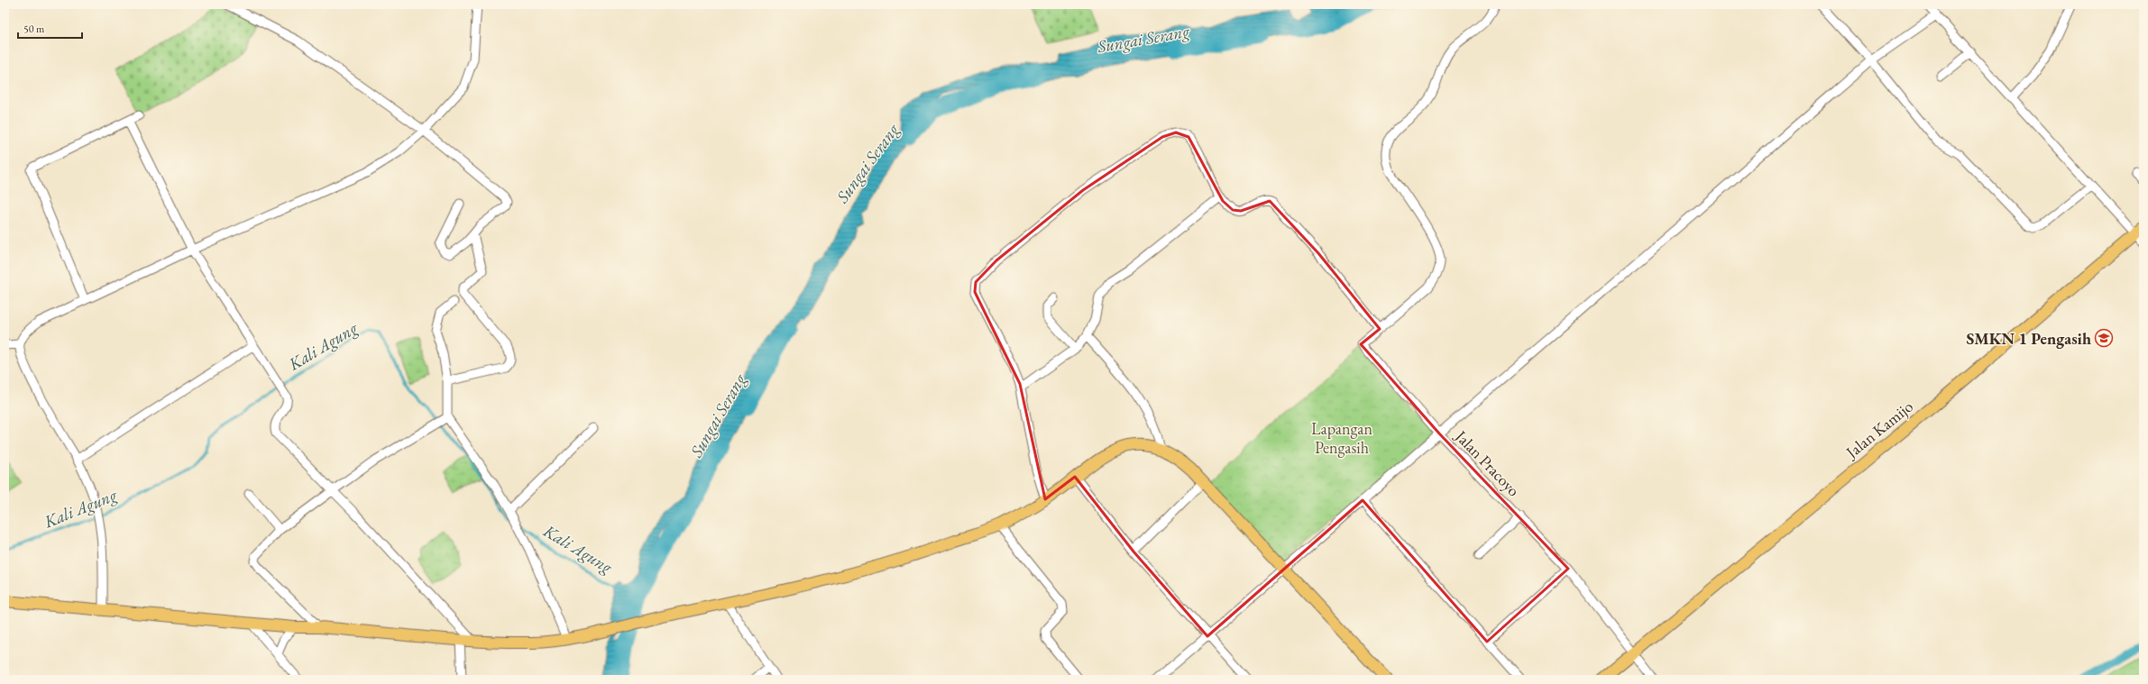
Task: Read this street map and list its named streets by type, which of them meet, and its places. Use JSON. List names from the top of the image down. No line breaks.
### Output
{"streets":{"main road":["Jalan Kamijo"],"street":["Jalan Pracoyo"]},"crossings":[["Jalan Kamijo","Jalan Pracoyo"]],"water":["Sungai Serang","Kali Agung"],"parks":["Lapangan Pengasih"],"places":{"school or university":["SMKN 1 Pengasih"]},"scale_bar":"50 m"}
